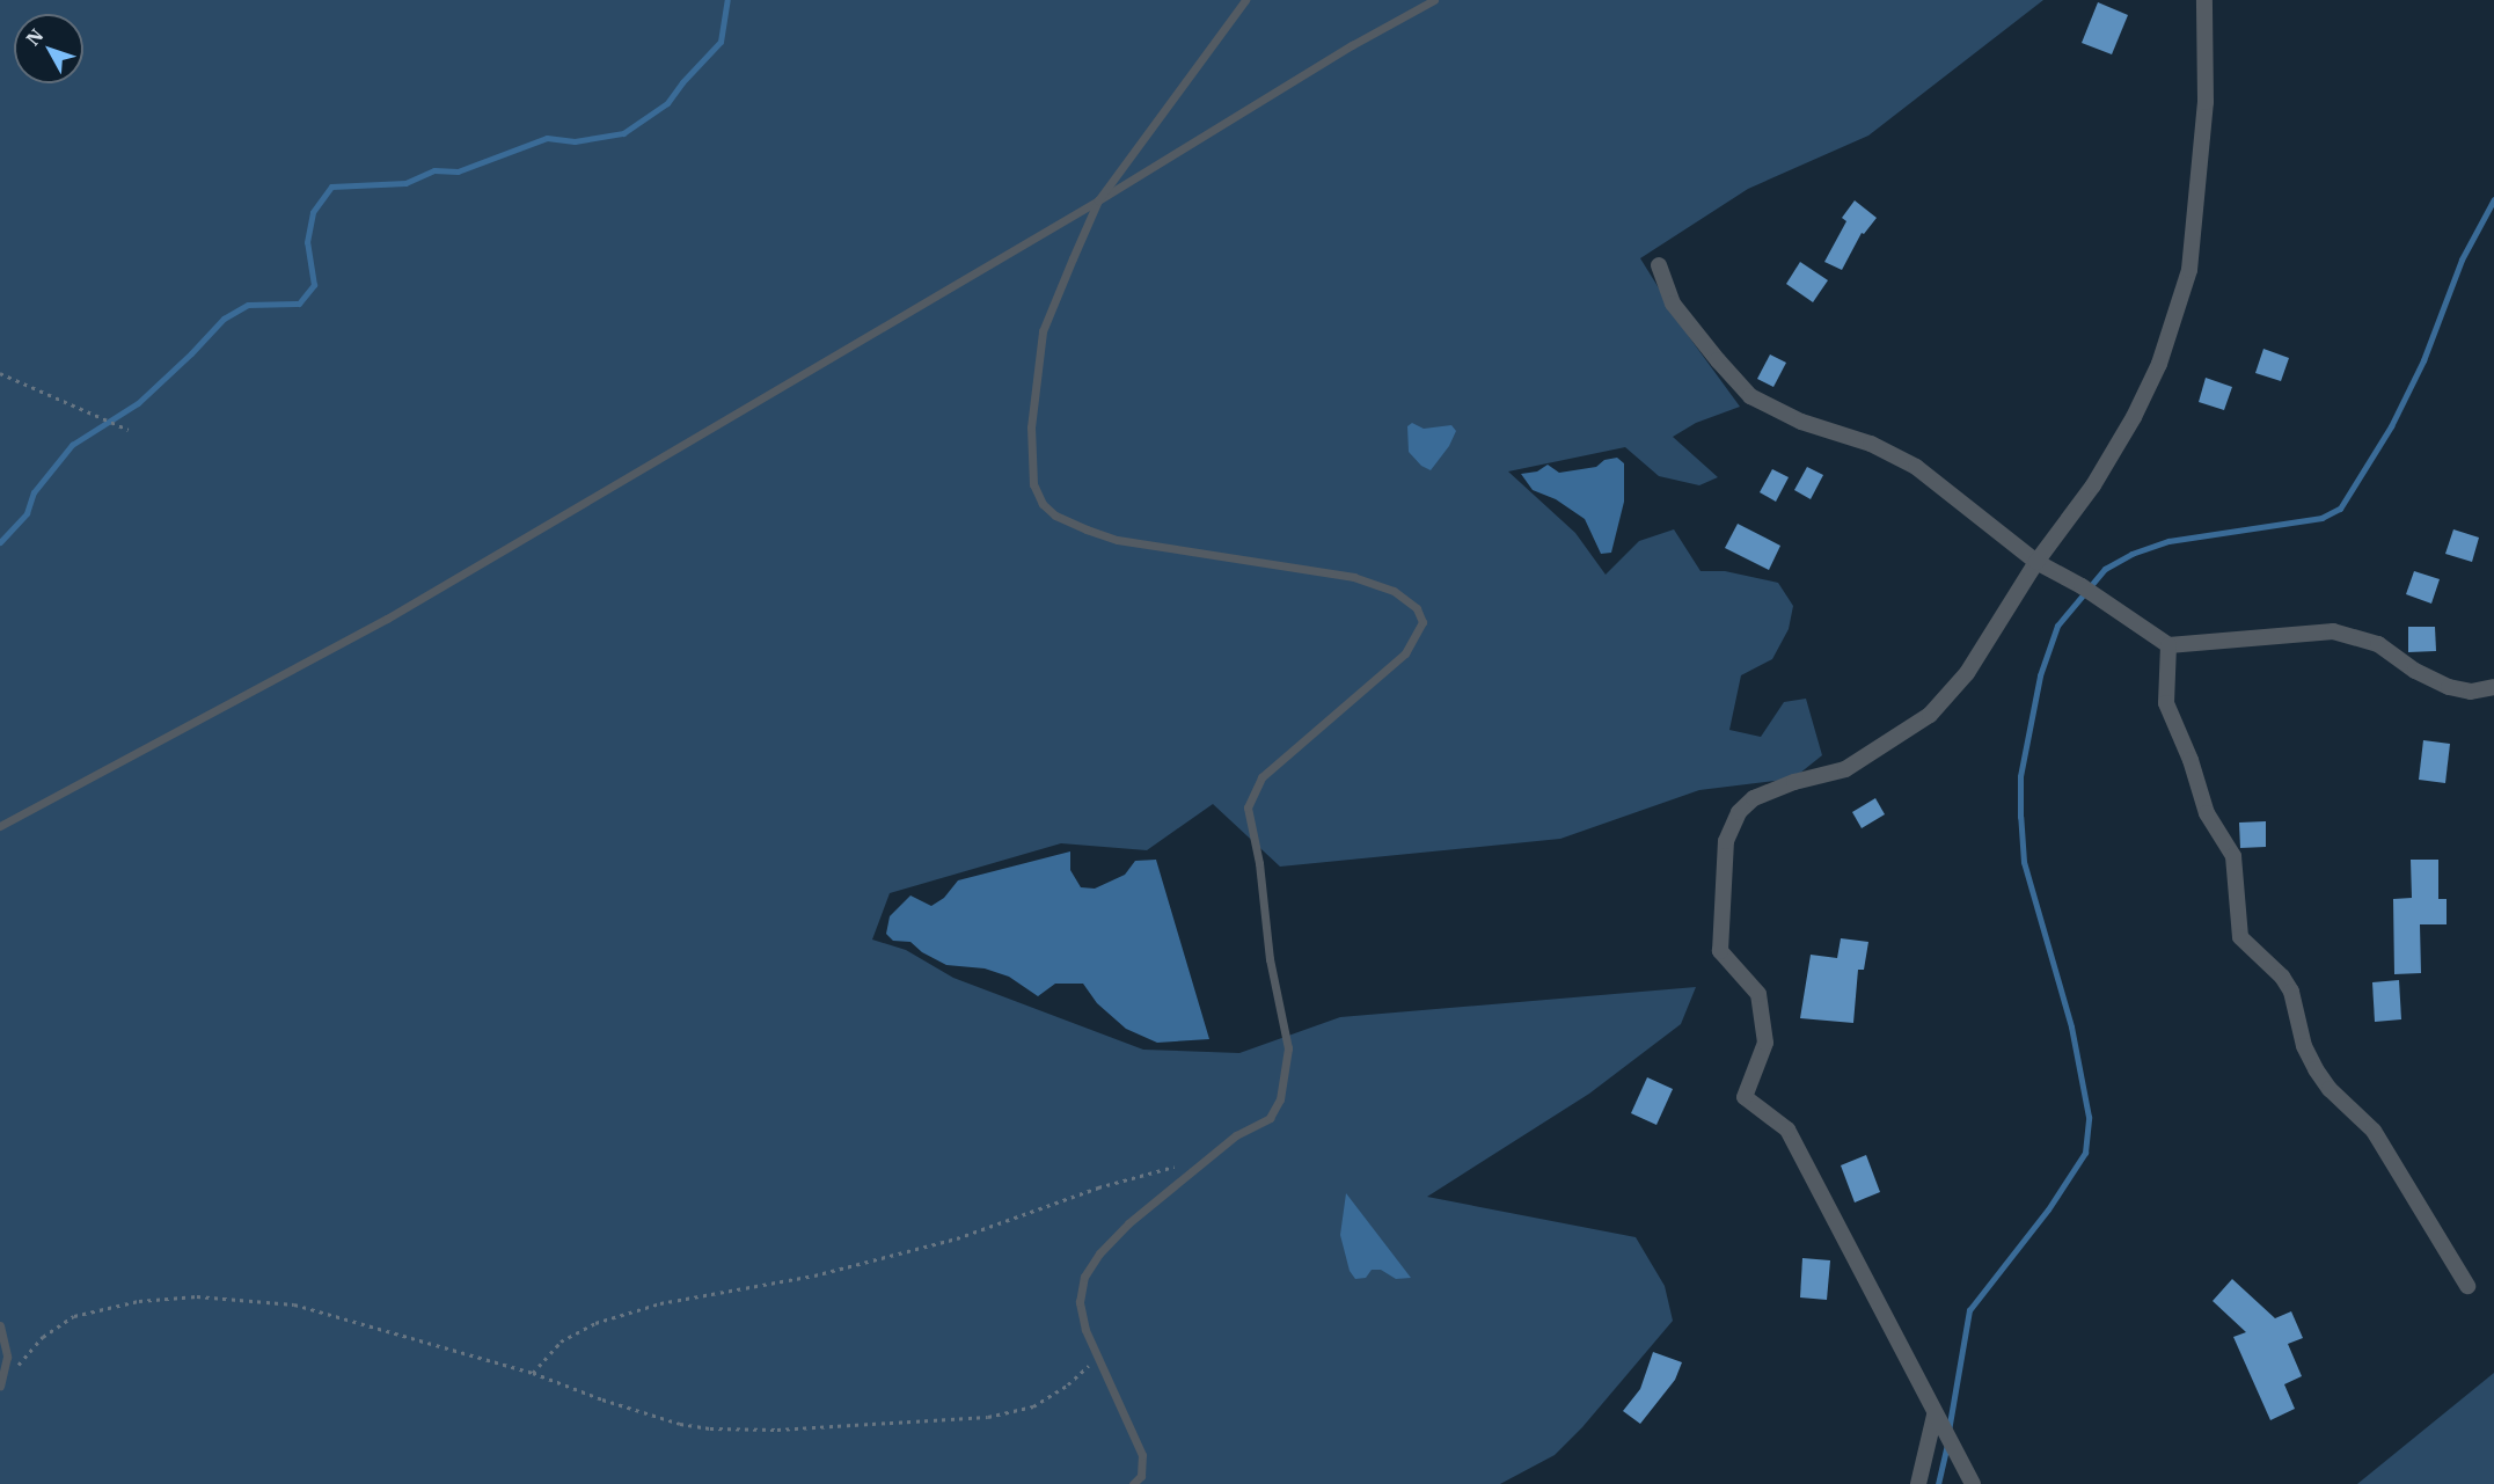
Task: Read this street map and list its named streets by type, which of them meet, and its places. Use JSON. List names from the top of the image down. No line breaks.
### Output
{"north":"top left"}
